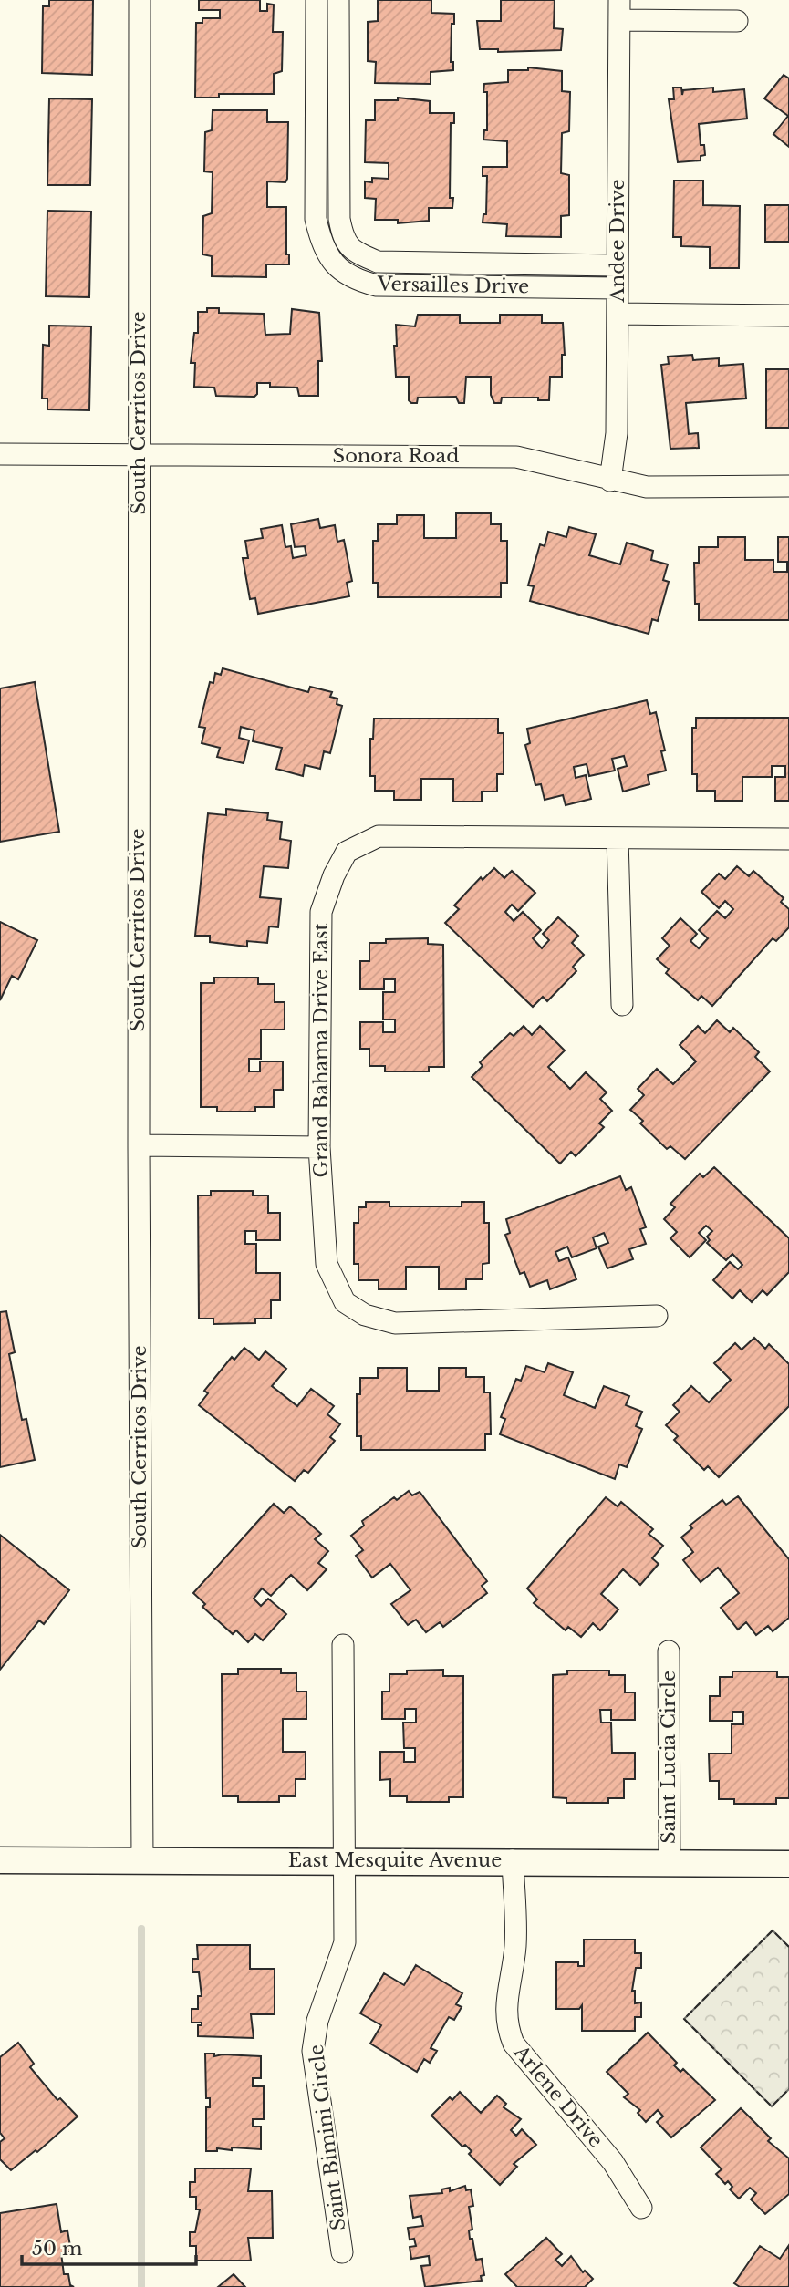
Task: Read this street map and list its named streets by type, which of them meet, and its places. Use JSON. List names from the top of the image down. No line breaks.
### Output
{"streets":{"street":["Andee Drive","Versailles Drive","South Cerritos Drive","Sonora Road","Grand Bahama Drive East","Saint Lucia Circle","East Mesquite Avenue","Arlene Drive","Saint Bimini Circle"]},"crossings":[["Andee Drive","Versailles Drive"],["Andee Drive","Sonora Road"],["South Cerritos Drive","Sonora Road"],["South Cerritos Drive","East Mesquite Avenue"],["Saint Lucia Circle","East Mesquite Avenue"],["East Mesquite Avenue","Arlene Drive"],["East Mesquite Avenue","Saint Bimini Circle"]],"scale_bar":"50 m"}
